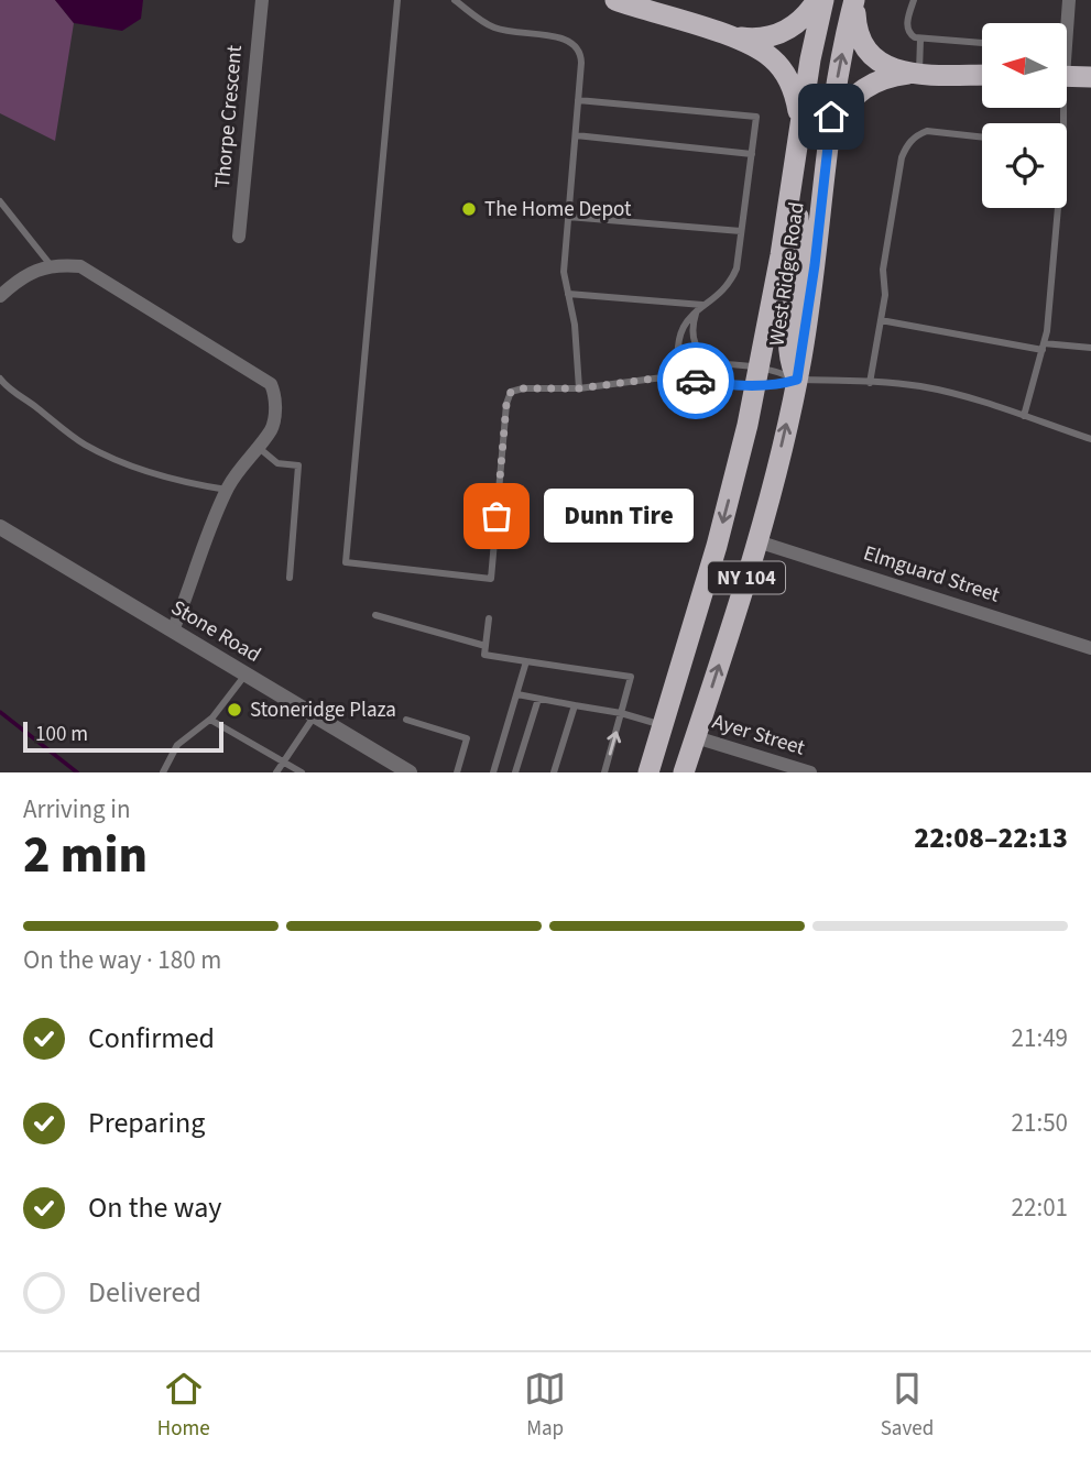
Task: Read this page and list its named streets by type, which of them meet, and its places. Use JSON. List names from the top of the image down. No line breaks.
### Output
{"streets":{"highway":["West Ridge Road","NY 104"],"street":["Thorpe Crescent","Elmguard Street","Stone Road","Ayer Street"]},"crossings":[["West Ridge Road","Elmguard Street"],["West Ridge Road","Ayer Street"]],"places":["The Home Depot","Dunn Tire","Stoneridge Plaza"],"scale_bar":"100 m","north":"left","page":{"bubble":"Dunn Tire","scale":"100 m","heading":["2 min","Arriving in","22:08–22:13"],"bar":"On the way · 180 m","list":[["Confirmed","21:49"],["Preparing","21:50"],["On the way","22:01"],"Delivered"],"tabs":["Home","Map","Saved"]}}
